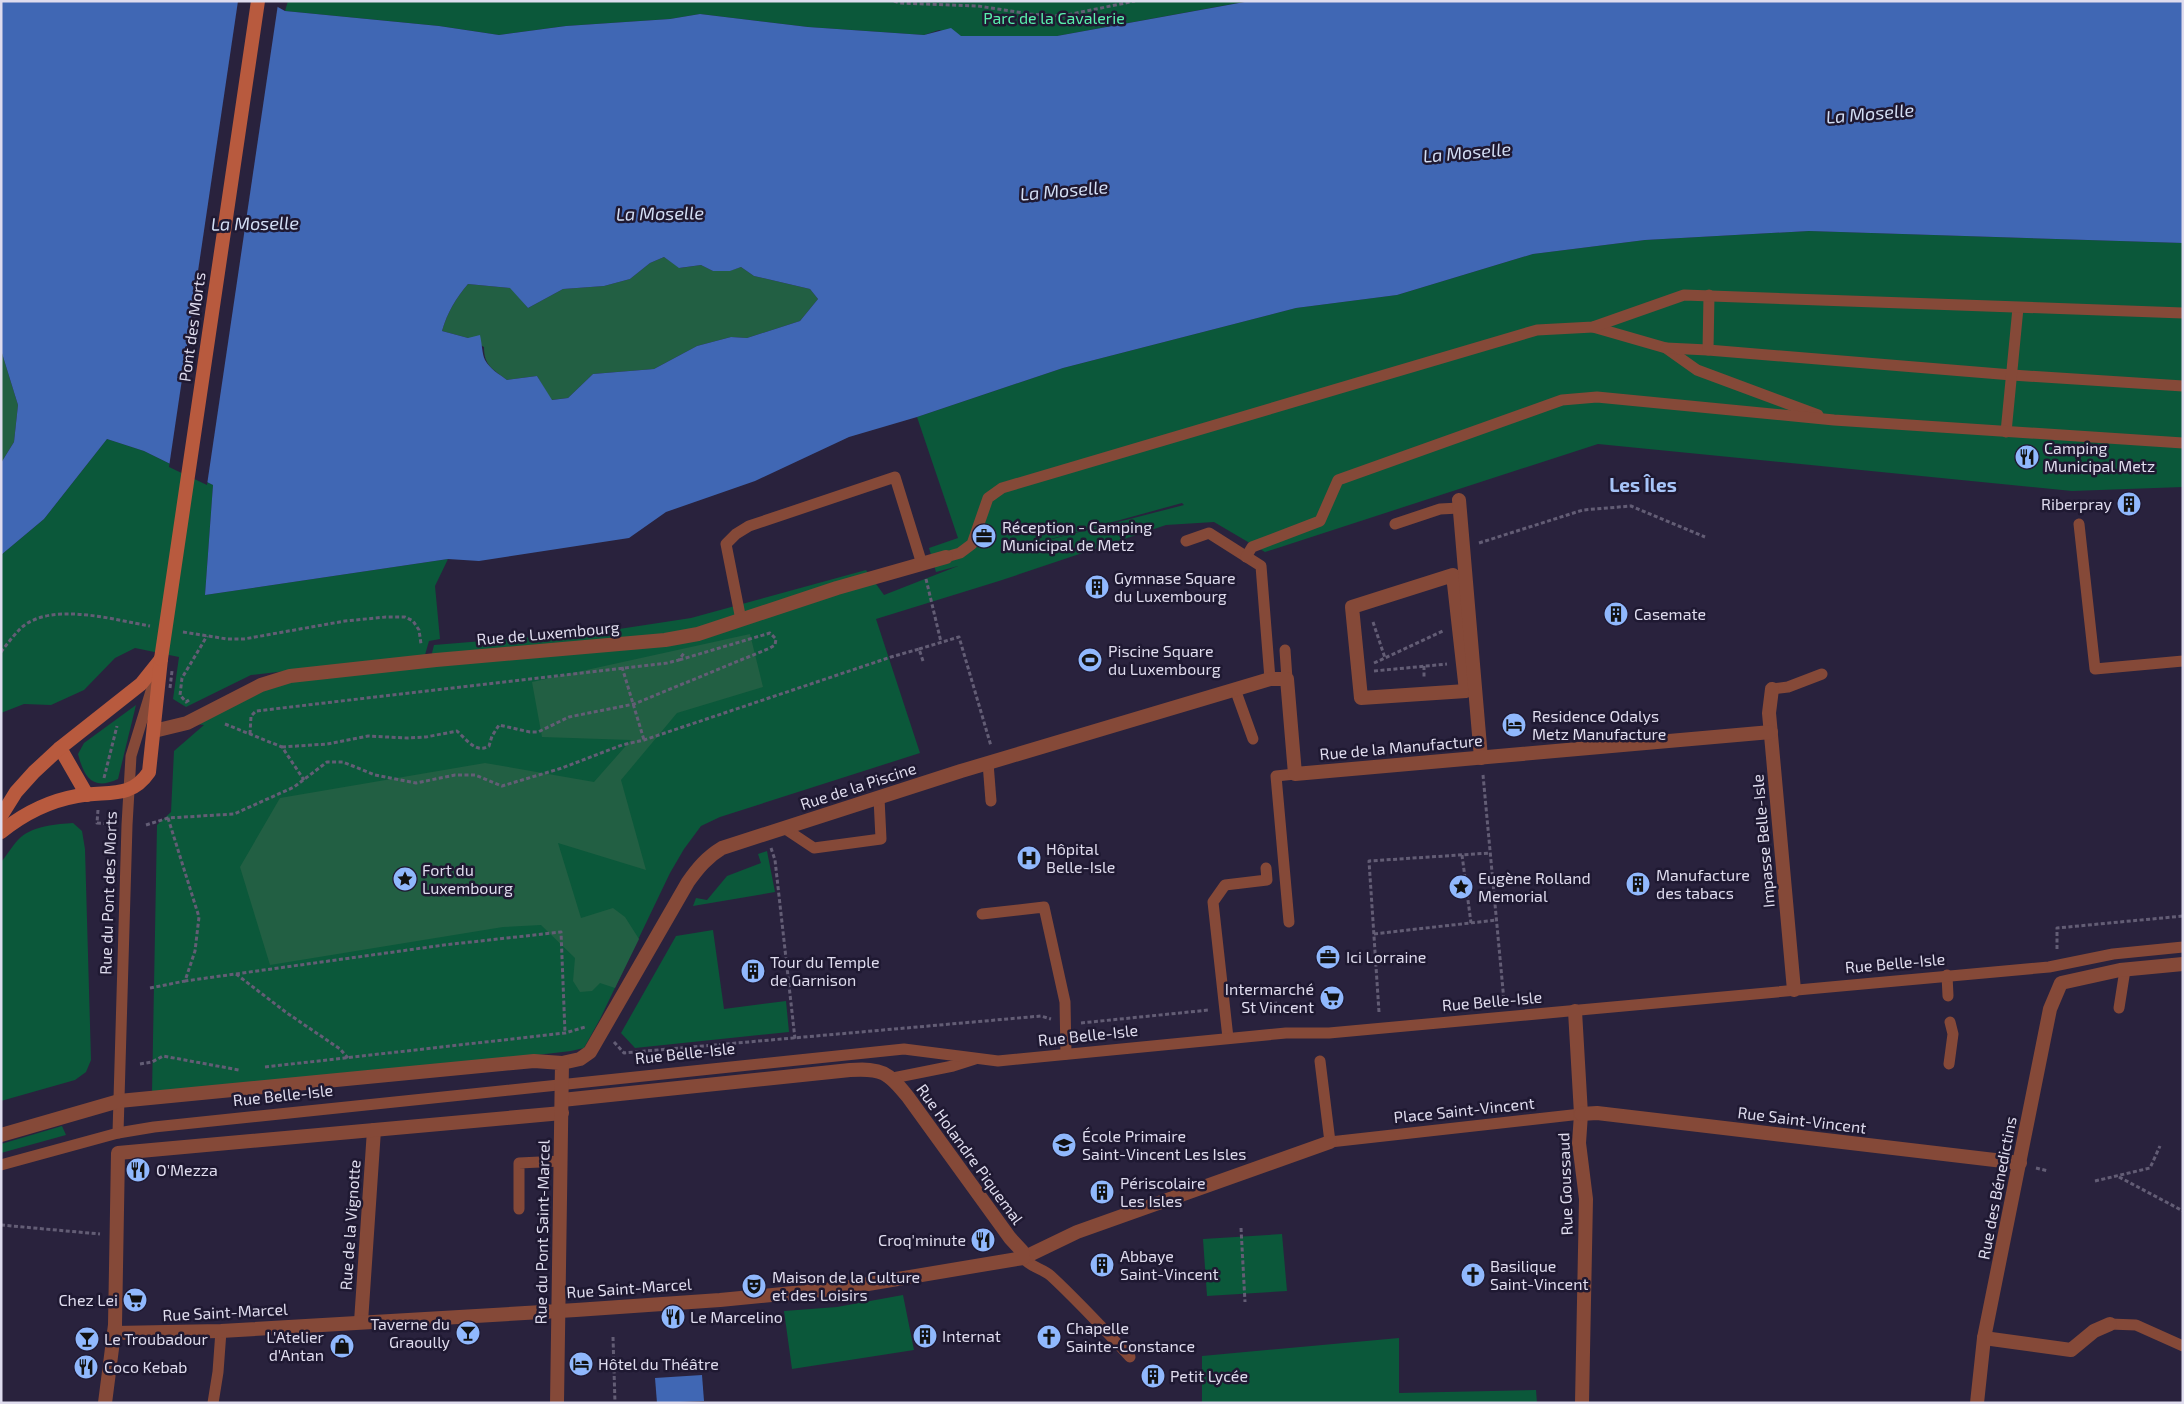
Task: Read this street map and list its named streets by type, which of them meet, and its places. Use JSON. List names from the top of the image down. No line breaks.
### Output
{"streets":{"main road":["Pont des Morts"],"street":["Rue de Luxembourg","Rue de la Manufacture","Rue de la Piscine","Impasse Belle-Isle","Rue Belle-Isle","Rue Saint-Vincent","Rue Holandre Piquemal","Rue Goussaud","Rue des Bénedictins","Rue de la Vignotte","Rue du Pont Saint-Marcel","Rue Saint-Marcel"],"lane":["Rue du Pont des Morts","Place Saint-Vincent"]},"crossings":[["Pont des Morts","Rue de Luxembourg"],["Pont des Morts","Rue du Pont des Morts"],["Rue de la Manufacture","Impasse Belle-Isle"],["Rue de la Piscine","Rue Belle-Isle"],["Rue de la Piscine","Rue du Pont Saint-Marcel"],["Impasse Belle-Isle","Rue Belle-Isle"],["Rue du Pont des Morts","Rue Belle-Isle"],["Rue Belle-Isle","Rue Holandre Piquemal"],["Rue Belle-Isle","Rue de la Vignotte"],["Rue Belle-Isle","Rue du Pont Saint-Marcel"],["Place Saint-Vincent","Rue Saint-Vincent"],["Place Saint-Vincent","Rue Goussaud"],["Rue Saint-Vincent","Rue Goussaud"],["Rue Saint-Vincent","Rue des Bénedictins"],["Rue Holandre Piquemal","Rue Saint-Marcel"],["Rue de la Vignotte","Rue Saint-Marcel"],["Rue du Pont Saint-Marcel","Rue Saint-Marcel"]],"districts":["Les Îles"],"water":["La Moselle"],"parks":["Parc de la Cavalerie"],"places":{"restaurant":["Camping Municipal Metz","O'Mezza","Croq'minute","Le Marcelino","Coco Kebab"],"building":["Riberpray","Gymnase Square du Luxembourg","Casemate","Manufacture des tabacs","Tour du Temple de Garnison","Périscolaire Les Isles","Abbaye Saint-Vincent","Internat","Petit Lycée"],"office":["Réception - Camping Municipal de Metz","Ici Lorraine"],"sports":["Piscine Square du Luxembourg"],"hotel":["Residence Odalys Metz Manufacture","Hôtel du Théâtre"],"hospital":["Hôpital Belle-Isle"],"place":["Fort du Luxembourg","Eugène Rolland Memorial"],"supermarket":["Intermarché St Vincent","Chez Lei"],"school or university":["École Primaire Saint-Vincent Les Isles"],"church":["Basilique Saint-Vincent","Chapelle Sainte-Constance"],"theatre":["Maison de la Culture et des Loisirs"],"bar":["Taverne du Graoully","Le Troubadour"],"shop":["L'Atelier d'Antan"]}}
